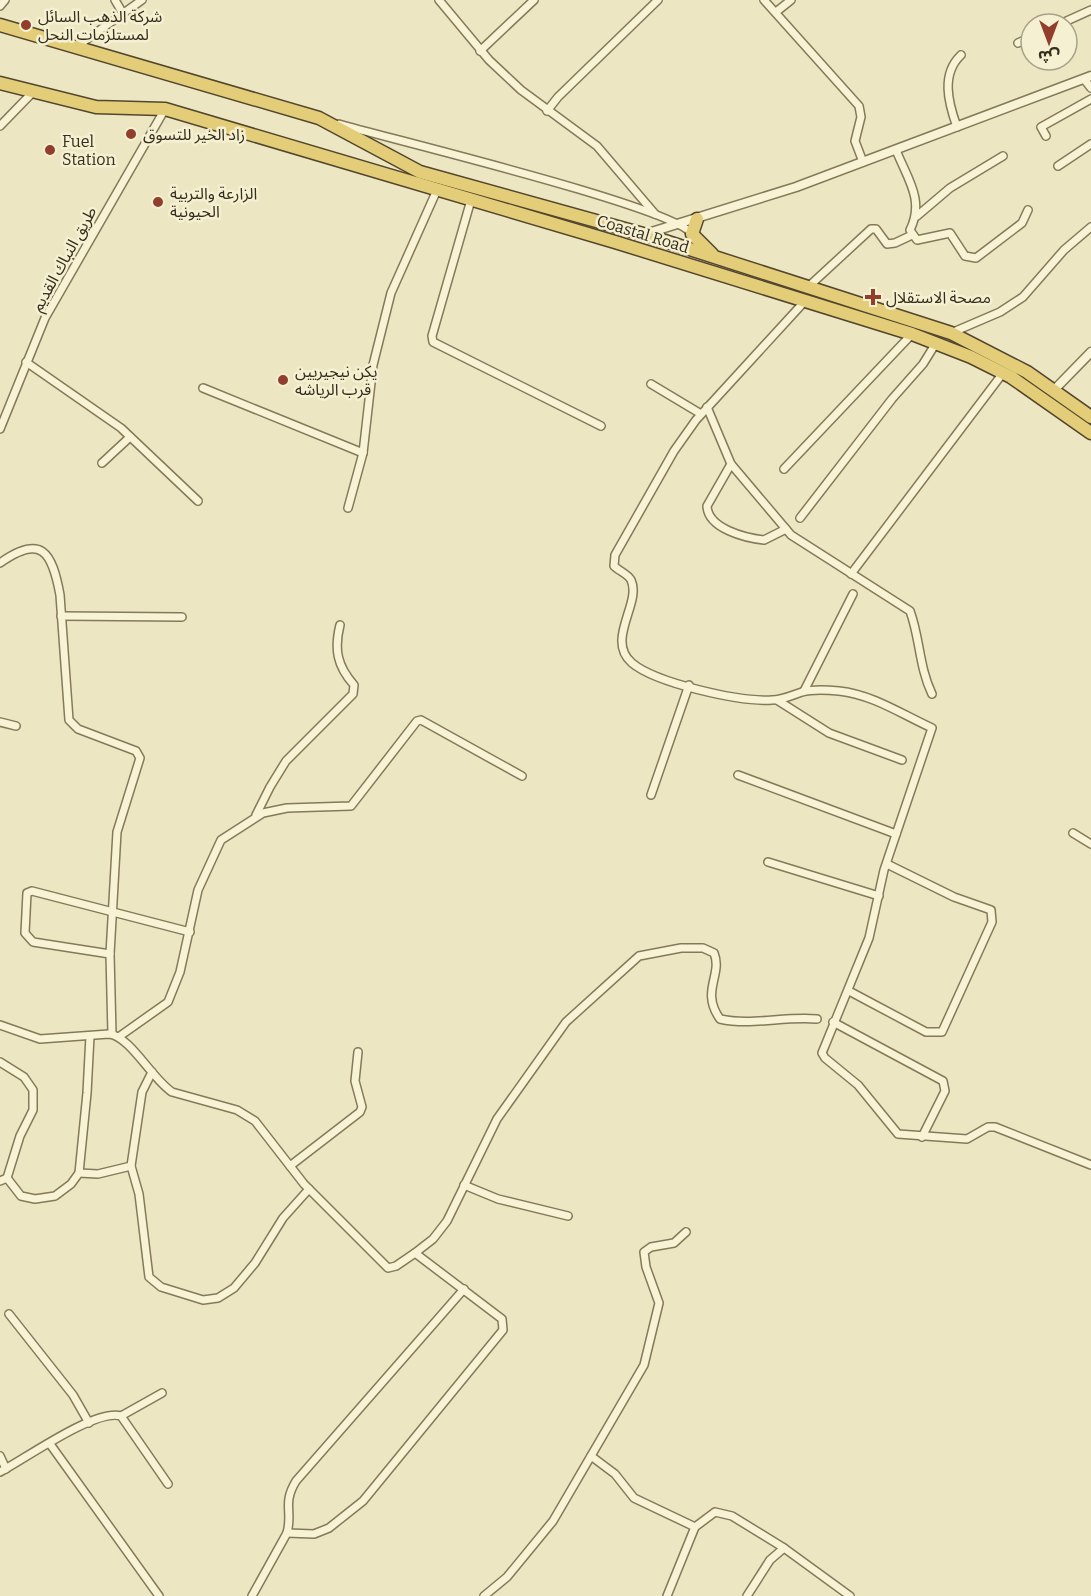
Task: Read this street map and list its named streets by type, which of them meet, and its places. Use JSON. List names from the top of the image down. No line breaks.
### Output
{"streets":{"highway":["Coastal Road"],"street":["طريق النباك القديم"]},"crossings":[["Coastal Road","طريق النباك القديم"]],"places":{"other":["شركة الذهب السائل لمستلزمات النحل","زاد الخير للتسوق","Fuel Station","الزارعة والتربية الحيونية","يكن نيجيريين قرب الرياشه"],"health":["مصحة الاستقلال"]},"north":"bottom"}
